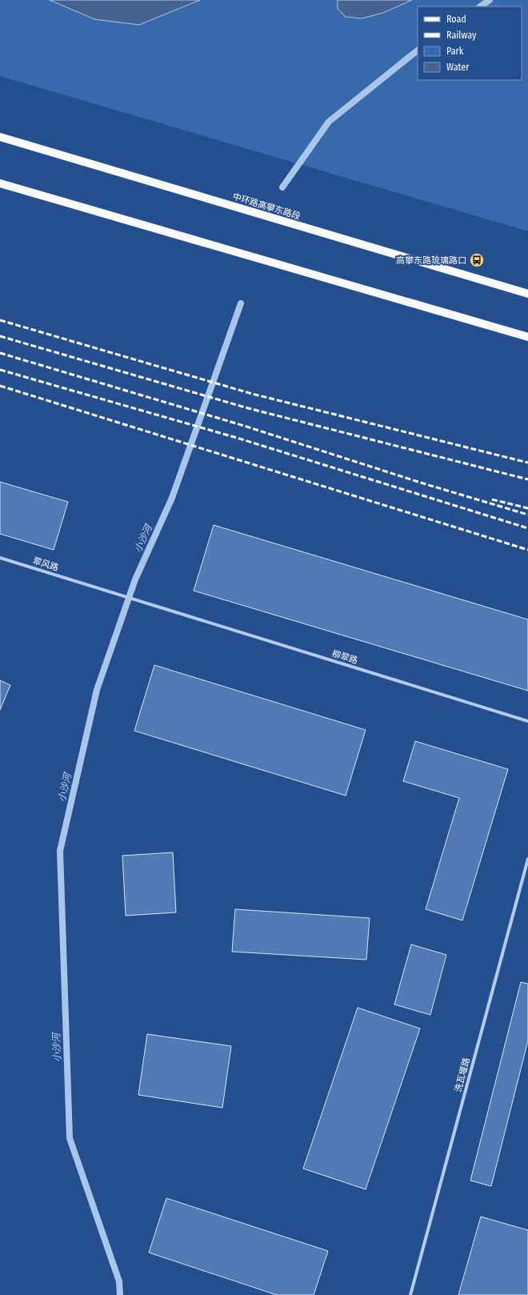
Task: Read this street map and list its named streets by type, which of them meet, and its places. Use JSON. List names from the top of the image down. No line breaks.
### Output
{"streets":{"main road":["中环路高攀东路段"],"street":["翠风路","柳翠路","洗瓦堰路"]},"crossings":[["翠风路","柳翠路"]],"water":["小沙河"],"places":{"bus stop":["高攀东路琉璃路口"]},"legend":["Road","Railway","Park","Water"]}
